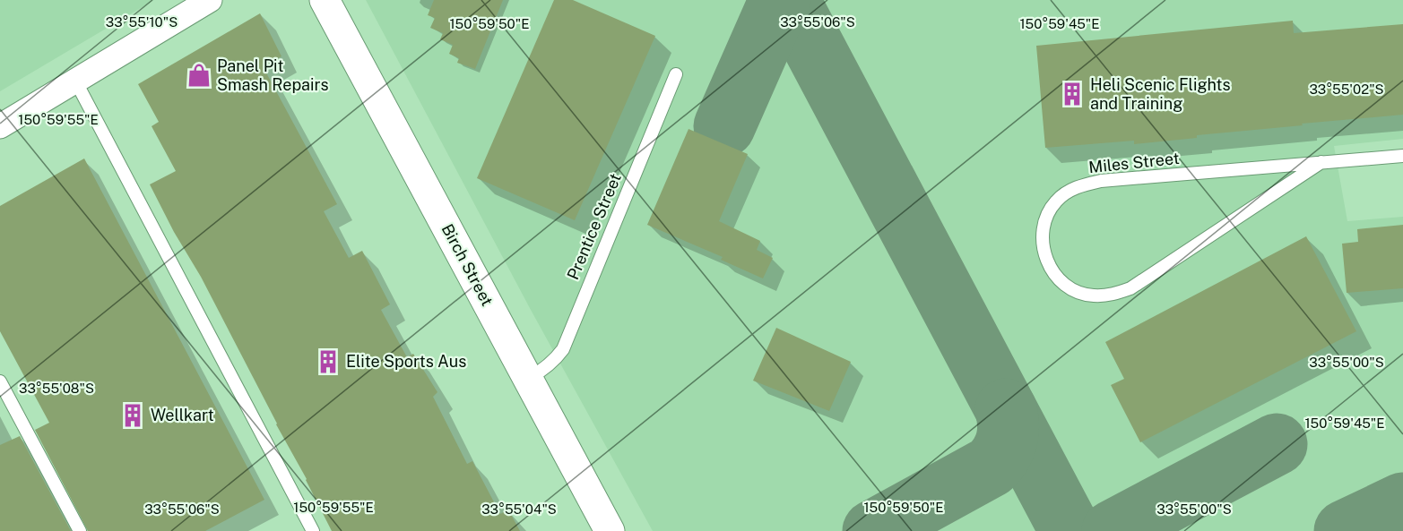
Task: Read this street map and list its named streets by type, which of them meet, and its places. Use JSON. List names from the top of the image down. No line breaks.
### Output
{"streets":{"street":["Birch Street"],"lane":["Miles Street","Prentice Street"]},"crossings":[["Prentice Street","Birch Street"]],"places":{"shop":["Panel Pit Smash Repairs"],"building":["Heli Scenic Flights and Training","Elite Sports Aus","Wellkart"]},"coordinates":["33°55'06\"S","33°55'10\"S","150°59'50\"E","150°59'45\"E","33°55'02\"S","150°59'55\"E","33°55'00\"S","33°55'08\"S","33°55'04\"S"]}
